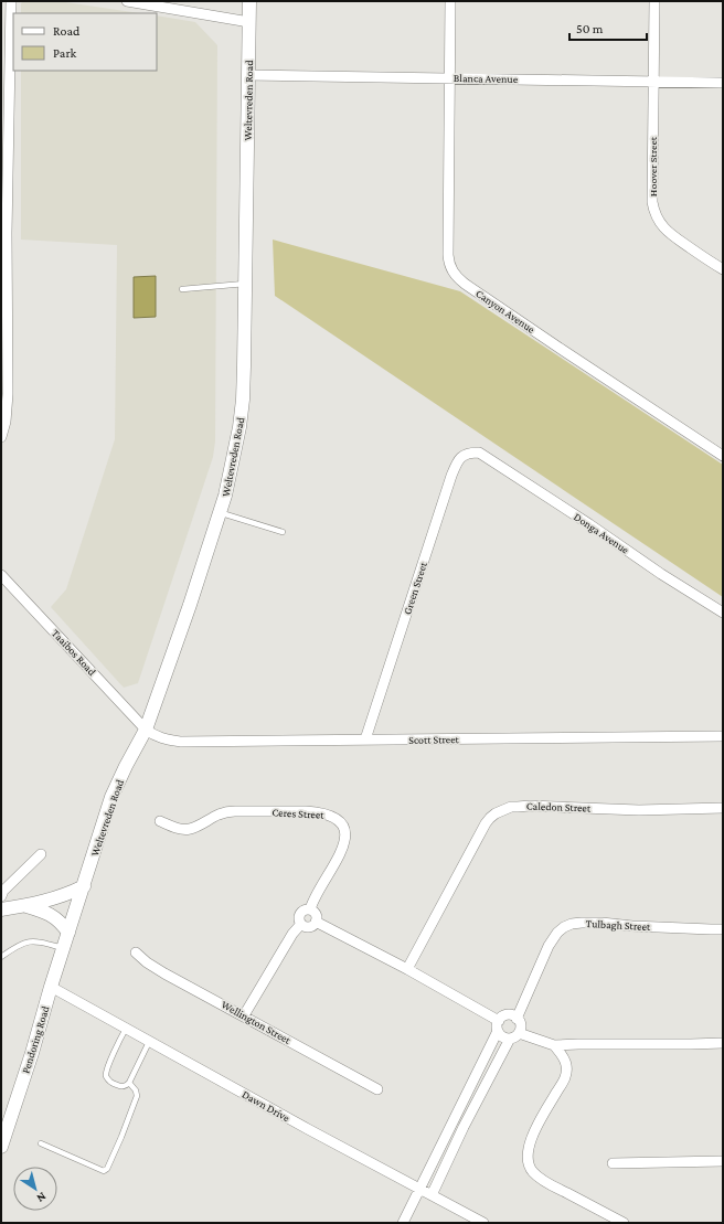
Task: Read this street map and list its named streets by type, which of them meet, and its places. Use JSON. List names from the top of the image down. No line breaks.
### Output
{"streets":{"main road":["Weltevreden Road","Pendoring Road"],"street":["Blanca Avenue","Hoover Street","Canyon Avenue","Donga Avenue","Green Street","Taaibos Road","Scott Street","Caledon Street","Ceres Street","Tulbagh Street","Wellington Street","Dawn Drive"]},"crossings":[["Blanca Avenue","Weltevreden Road"],["Blanca Avenue","Hoover Street"],["Blanca Avenue","Canyon Avenue"],["Weltevreden Road","Taaibos Road"],["Weltevreden Road","Scott Street"],["Weltevreden Road","Pendoring Road"],["Donga Avenue","Green Street"],["Green Street","Scott Street"],["Taaibos Road","Scott Street"],["Pendoring Road","Dawn Drive"]],"legend":["Road","Park"],"scale_bar":"50 m","north":"bottom right"}
